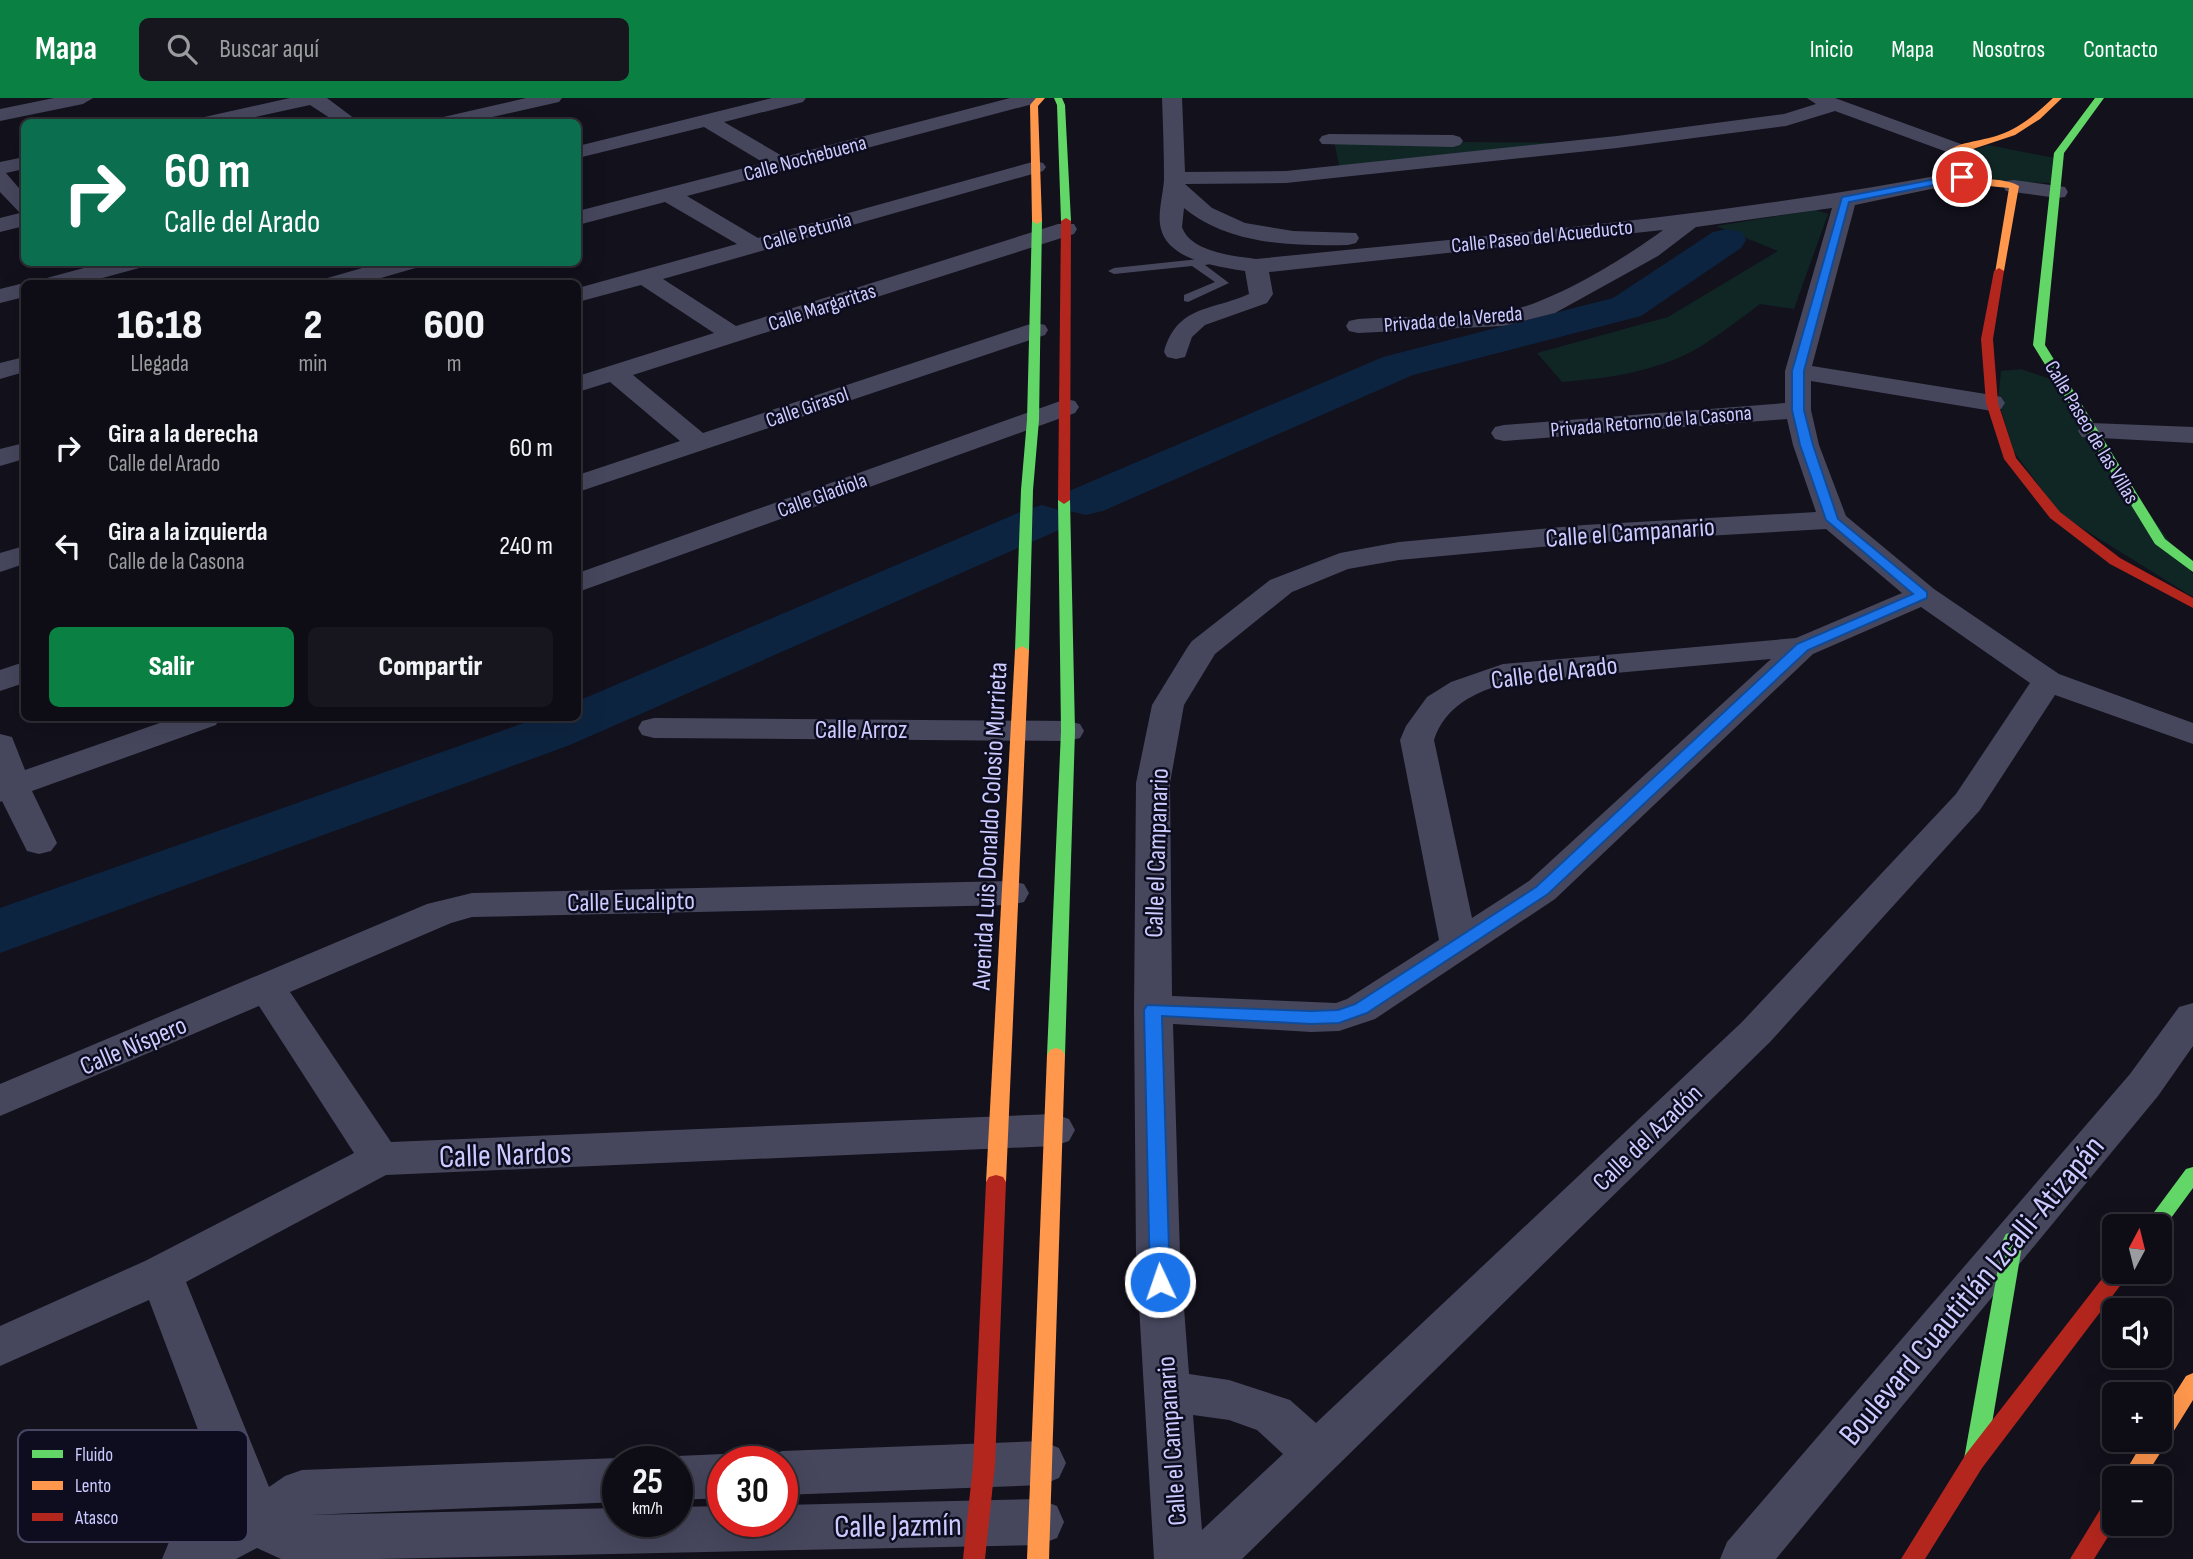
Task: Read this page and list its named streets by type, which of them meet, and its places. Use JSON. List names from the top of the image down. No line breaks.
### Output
{"streets":{"street":["Calle Nochebuena","Calle Petunia","Calle Paseo del Acueducto","Calle Margaritas","Privada de la Vereda","Calle Girasol","Privada Retorno de la Casona","Calle Paseo de las Villas","Calle Gladiola","Calle el Campanario","Calle del Arado","Calle Arroz","Avenida Luis Donaldo Colosio Murrieta","Calle Eucalipto","Calle Níspero","Calle del Azadón","Calle Nardos","Boulevard Cuautitlán Izcalli-Atizapán","Calle Jazmín"]},"crossings":[["Calle Petunia","Avenida Luis Donaldo Colosio Murrieta"],["Calle Paseo del Acueducto","Privada de la Vereda"],["Calle Margaritas","Avenida Luis Donaldo Colosio Murrieta"],["Calle Girasol","Avenida Luis Donaldo Colosio Murrieta"],["Calle Gladiola","Avenida Luis Donaldo Colosio Murrieta"],["Calle el Campanario","Calle del Arado"],["Calle Arroz","Avenida Luis Donaldo Colosio Murrieta"],["Avenida Luis Donaldo Colosio Murrieta","Calle Eucalipto"],["Avenida Luis Donaldo Colosio Murrieta","Calle Nardos"],["Avenida Luis Donaldo Colosio Murrieta","Calle Jazmín"],["Calle Eucalipto","Calle Níspero"]],"legend":["Fluido","Lento","Atasco"],"north":"top","page":{"header":"Mapa","search":"Buscar aquí","nav":["Inicio","Mapa","Nosotros","Contacto"],"turn":["60 m","Calle del Arado"],"eta":["16:18","Llegada","2","min","600","m"],"list":[{"name":"Gira a la derecha","note":"Calle del Arado","value":"60 m"},{"name":"Gira a la izquierda","note":"Calle de la Casona","value":"240 m"}],"buttons":["Salir","Compartir"],"map_buttons":["+","−"],"speed":"25 km/h","limit":"30"}}
